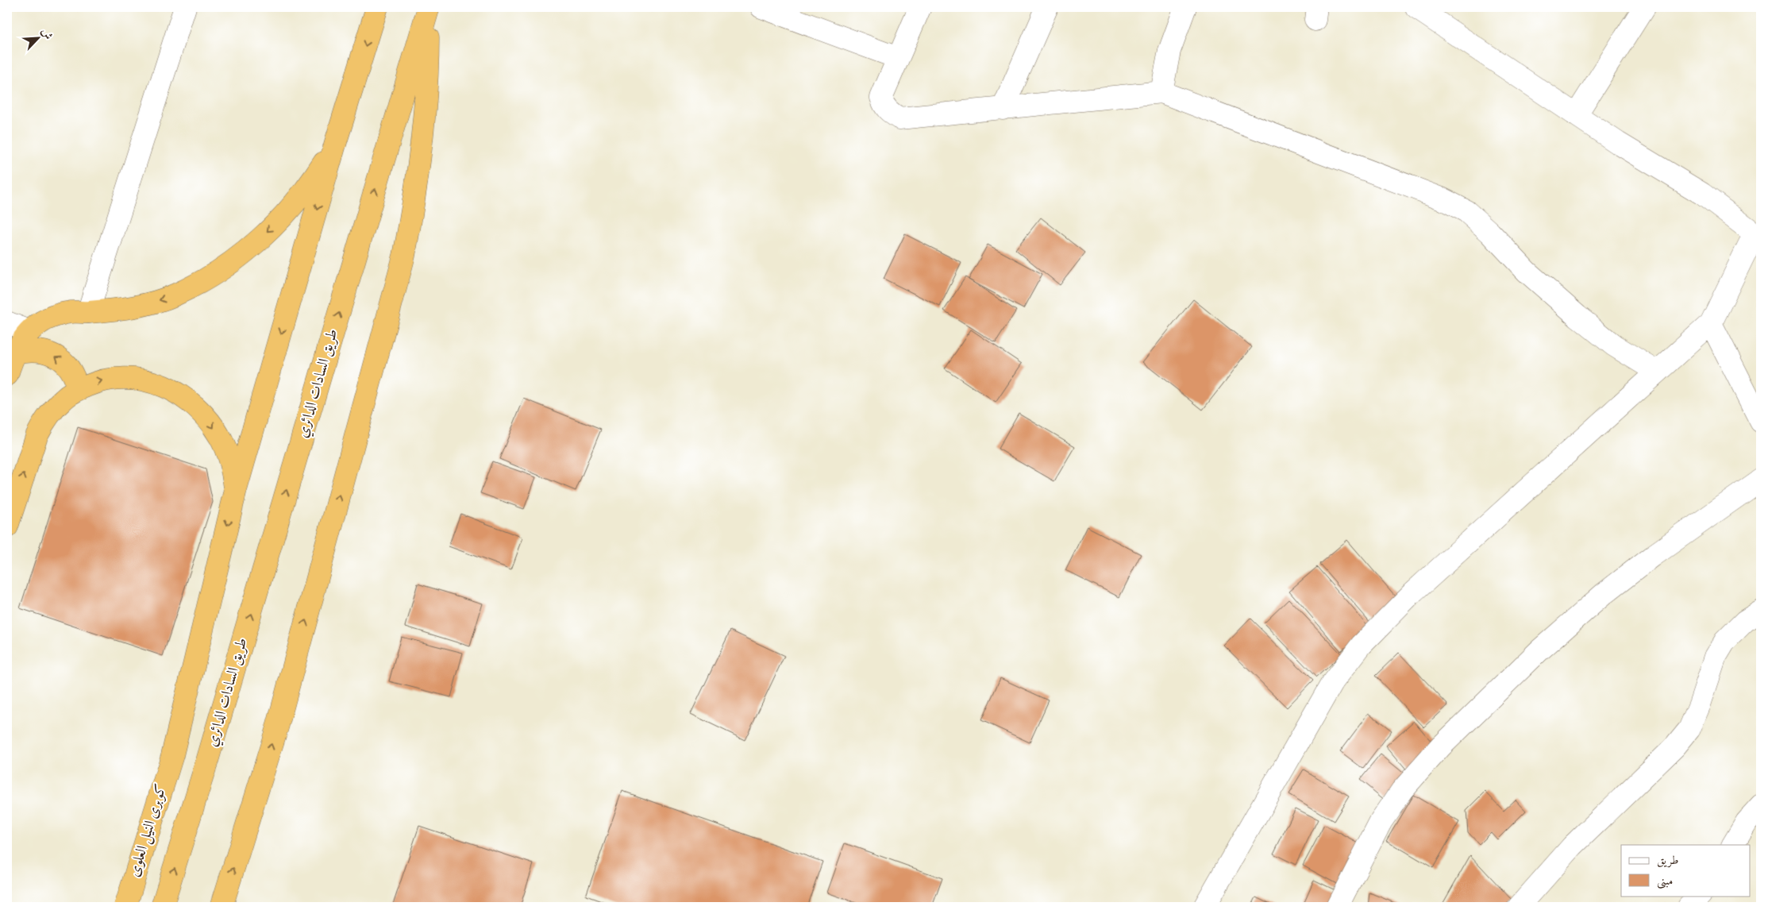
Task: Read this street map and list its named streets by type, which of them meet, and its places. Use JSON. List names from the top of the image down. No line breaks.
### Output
{"streets":{"highway":["طريق السادات الدائري","كوبرى النيل العلوى"]},"legend":["طريق","مبنى"],"north":"top right"}
